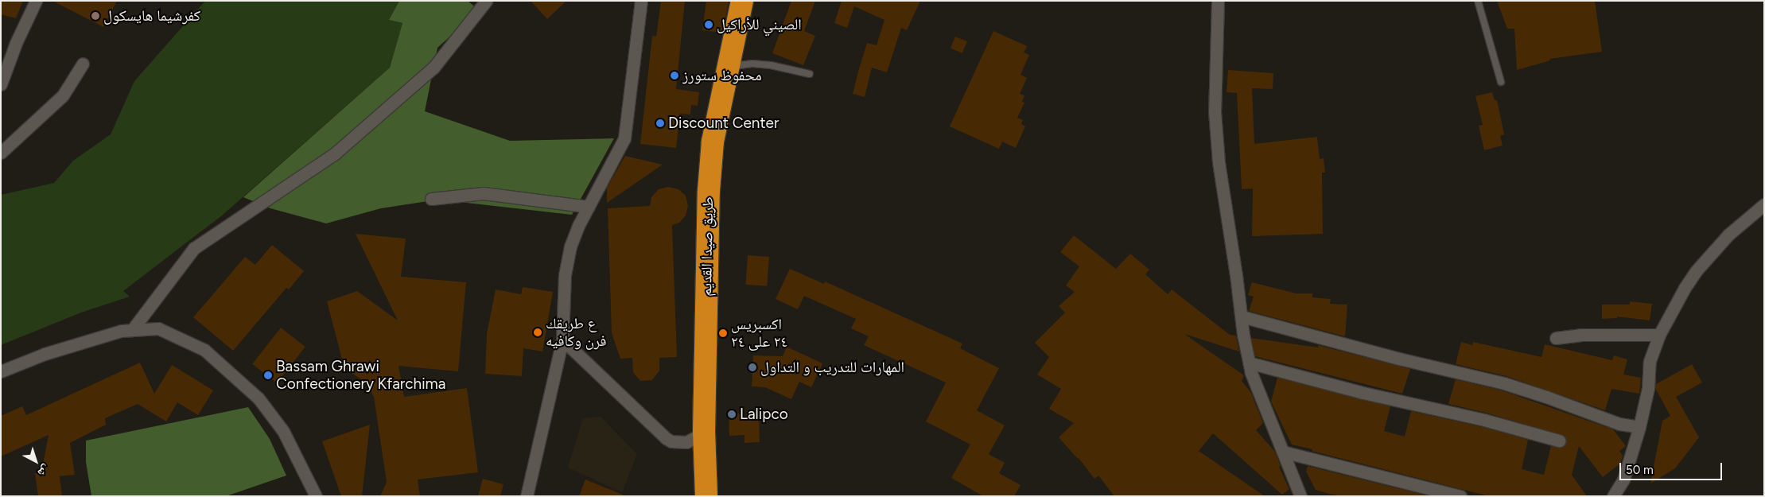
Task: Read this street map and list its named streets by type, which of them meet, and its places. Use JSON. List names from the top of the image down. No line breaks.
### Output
{"streets":{"highway":["طريق صيدا القديم"]},"places":["كفرشيما هايسكول","الصيني للأراكيل","محفوظ ستورز","Discount Center","ع طريقك فرن وكافيه","اكسبريس ٢٤ على ٢٤","المهارات للتدريب و التداول","Bassam Ghrawi Confectionery Kfarchima","Lalipco"],"scale_bar":"50 m","north":"bottom right"}
